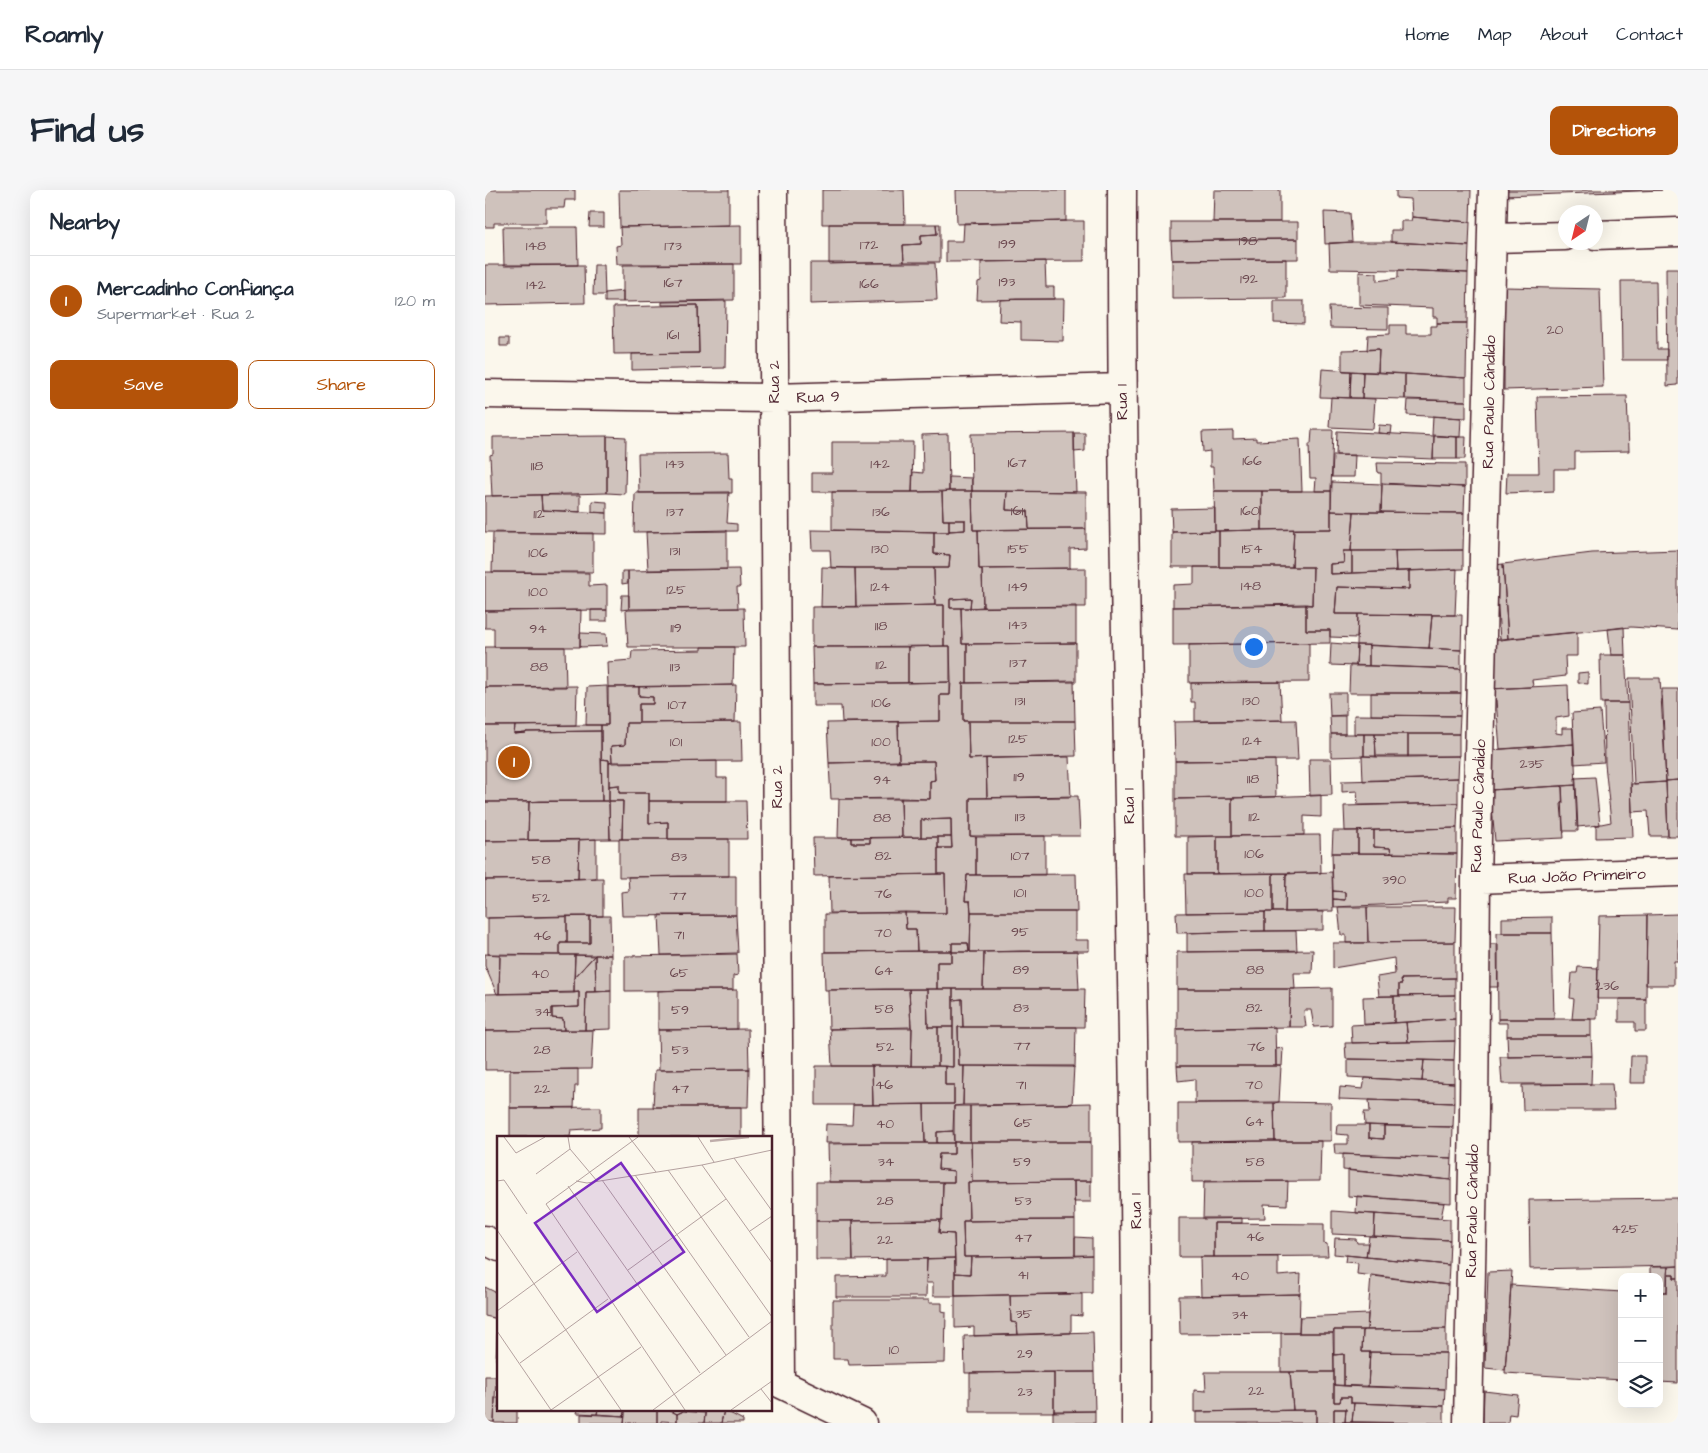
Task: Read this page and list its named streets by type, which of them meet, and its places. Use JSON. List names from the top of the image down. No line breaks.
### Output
{"streets":{"street":["Rua 2","Rua 9","Rua 1","Rua Paulo Cândido","Rua João Primeiro"]},"crossings":[["Rua 2","Rua 9"],["Rua 9","Rua 1"],["Rua Paulo Cândido","Rua João Primeiro"]],"house_numbers":["198","199","172","148","173","192","193","167","166","142","20","161","166","167","143","142","118","161","160","137","136","112","130","155","154","131","106","148","124","149","125","100","143","118","119","94","137","112","88","113","131","130","106","107","125","124","101","100","235","119","118","94","113","112","88","106","82","107","83","58","390","101","100","76","77","52","95","70","71","46","89","88","64","65","40","236","83","82","58","59","34","77","52","76","28","53","46","71","70","22","47","64","65","40","34","59","58","28","53","425","46","47","22","41","40","35","34","10","29","22","23"],"north":"bottom left","page":{"header":"Roamly","nav":["Home","Map","About","Contact"],"title":"Find us","buttons":["Directions",["Save","Share"]],"heading":"Nearby","list":[{"mark":"1","name":"Mercadinho Confiança","note":"Supermarket · Rua 2","value":"120 m"}],"pins":"1","map_buttons":["+","−"]}}
